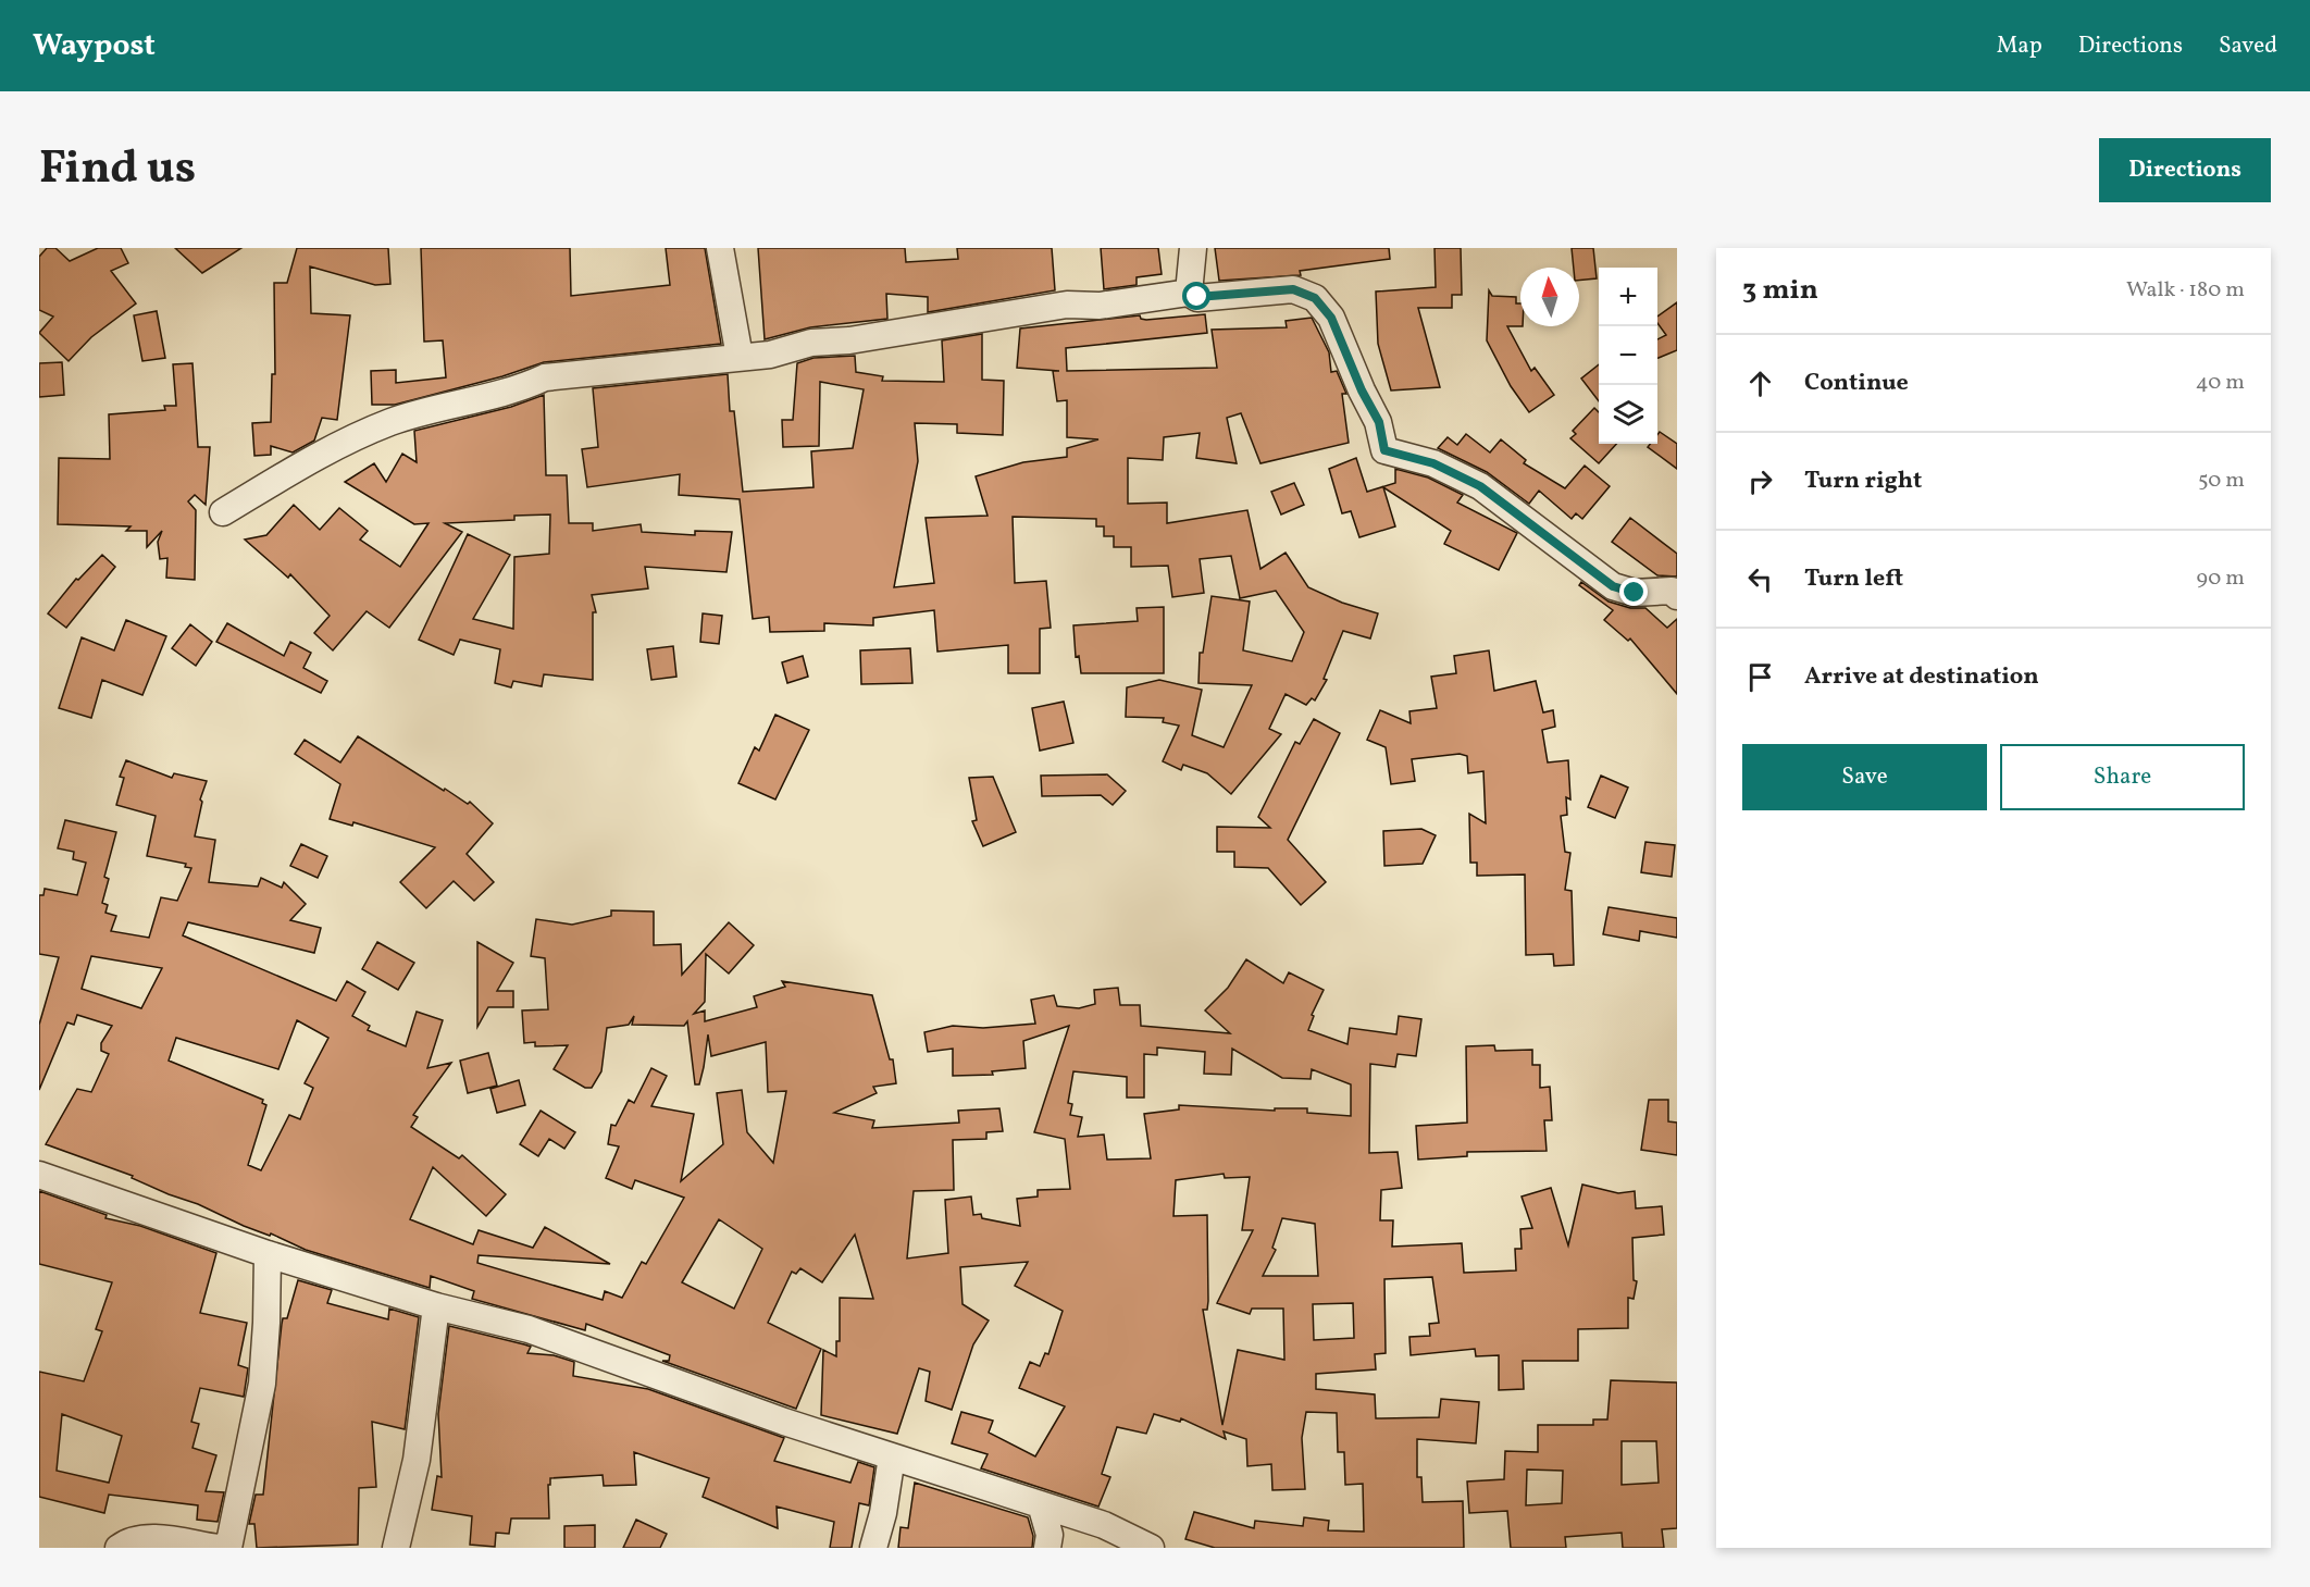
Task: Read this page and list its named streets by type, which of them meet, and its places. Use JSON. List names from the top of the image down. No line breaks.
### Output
{"north":"top","page":{"header":"Waypost","nav":["Map","Directions","Saved"],"title":"Find us","buttons":["Directions",["Save","Share"]],"heading":["3 min","Walk · 180 m"],"map_buttons":["+","−"],"list":[["Continue","40 m"],["Turn right","50 m"],["Turn left","90 m"],"Arrive at destination"]}}
